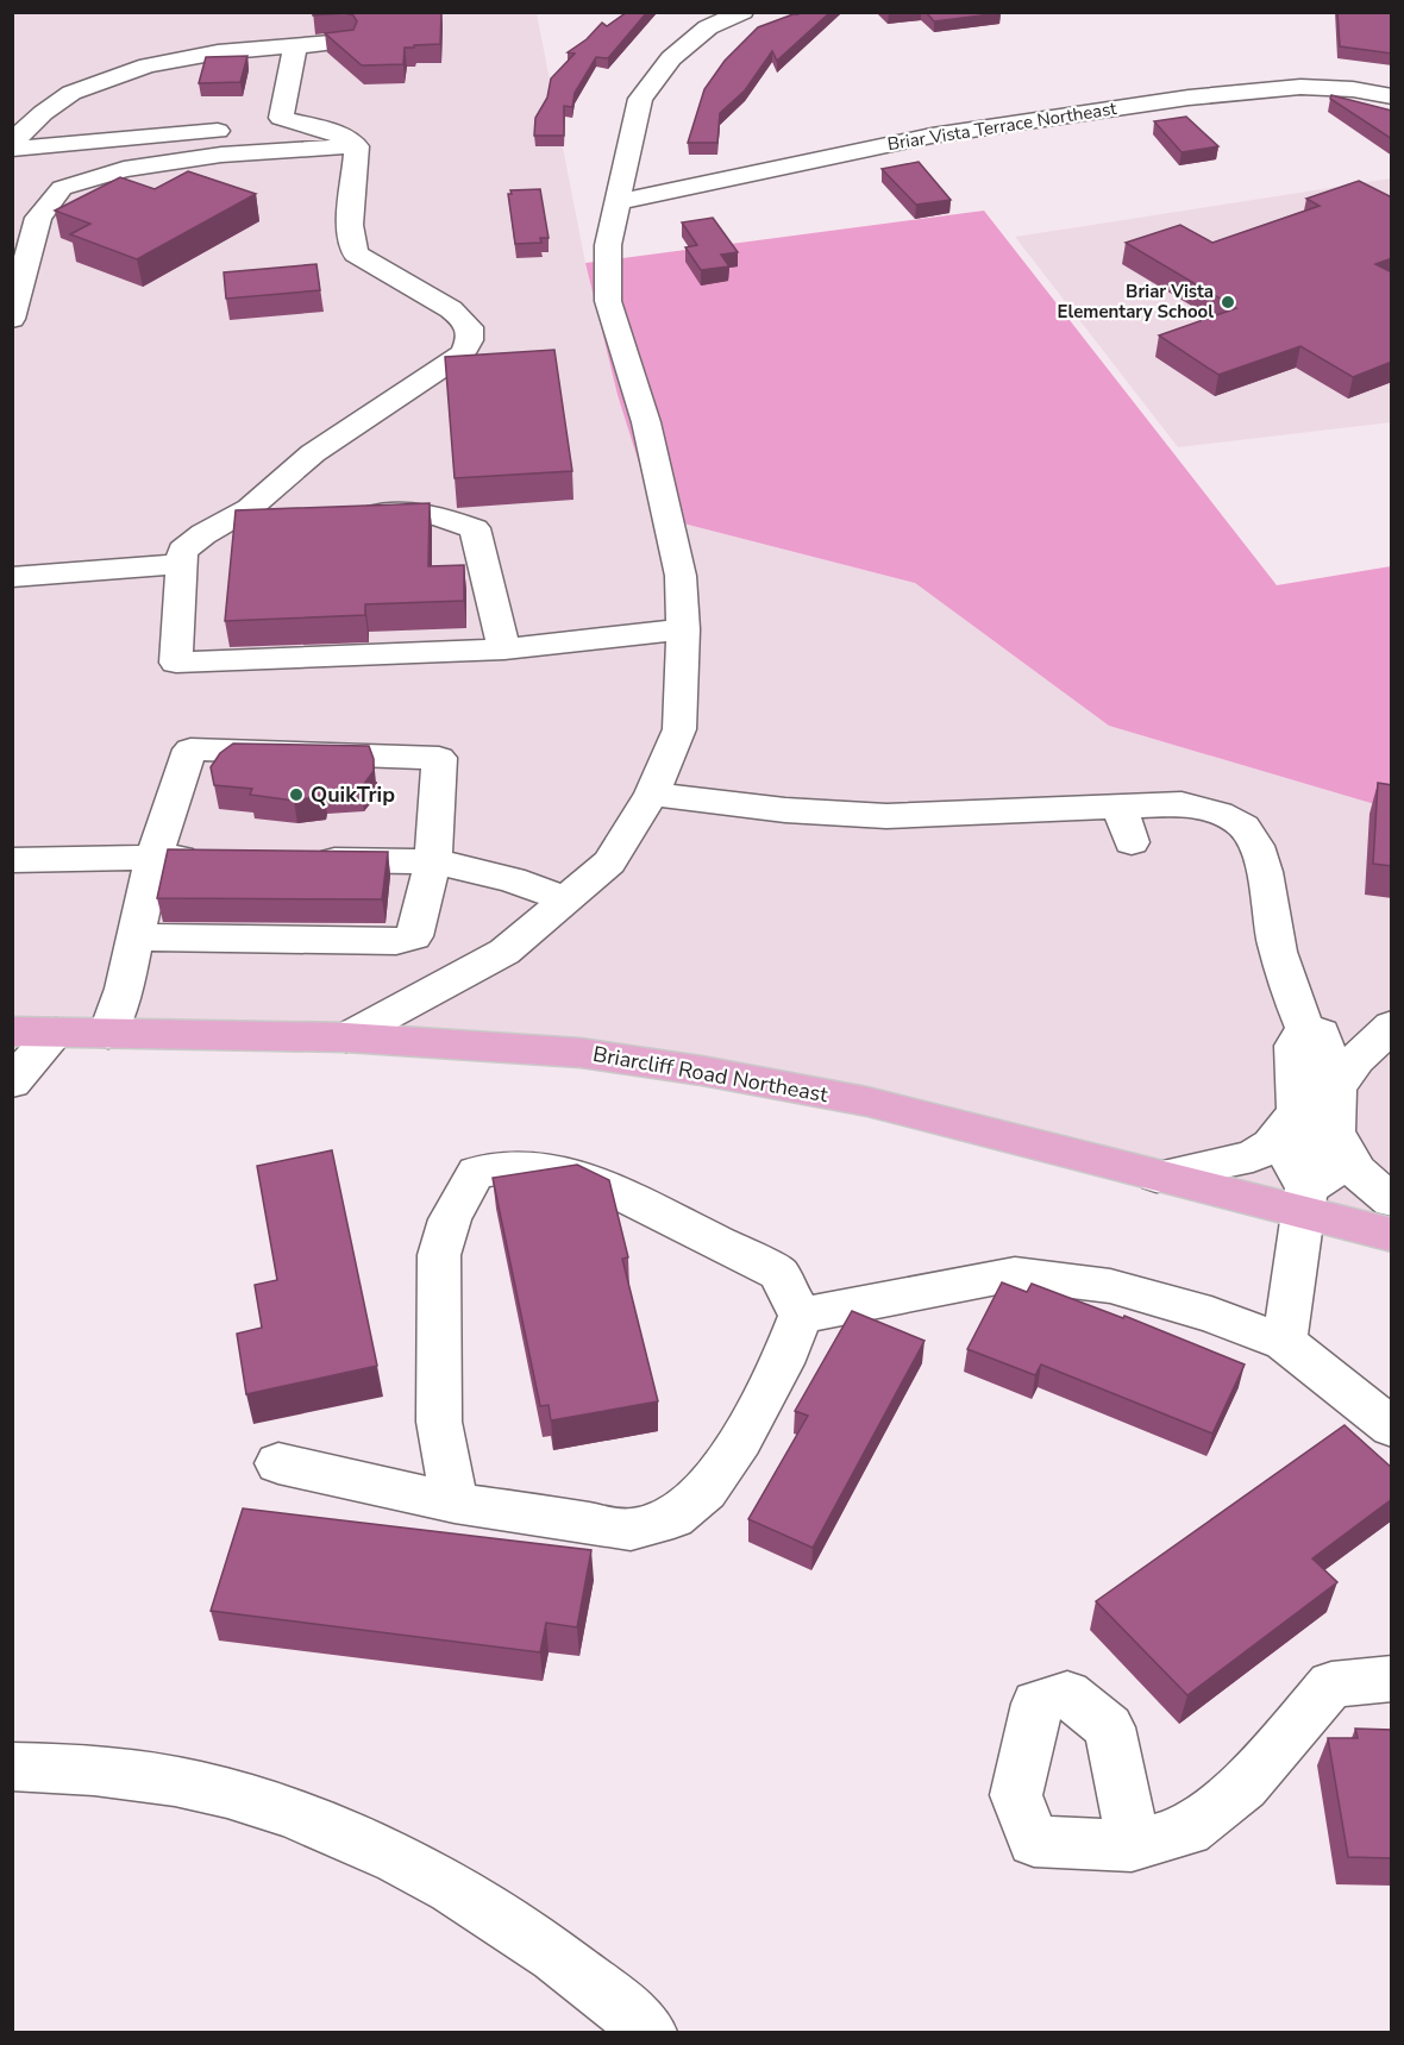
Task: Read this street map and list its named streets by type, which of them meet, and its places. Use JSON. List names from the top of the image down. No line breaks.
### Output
{"streets":{"main road":["Briarcliff Road Northeast"],"street":["Briar Vista Terrace Northeast"]},"places":["Briar Vista Elementary School","QuikTrip"]}
